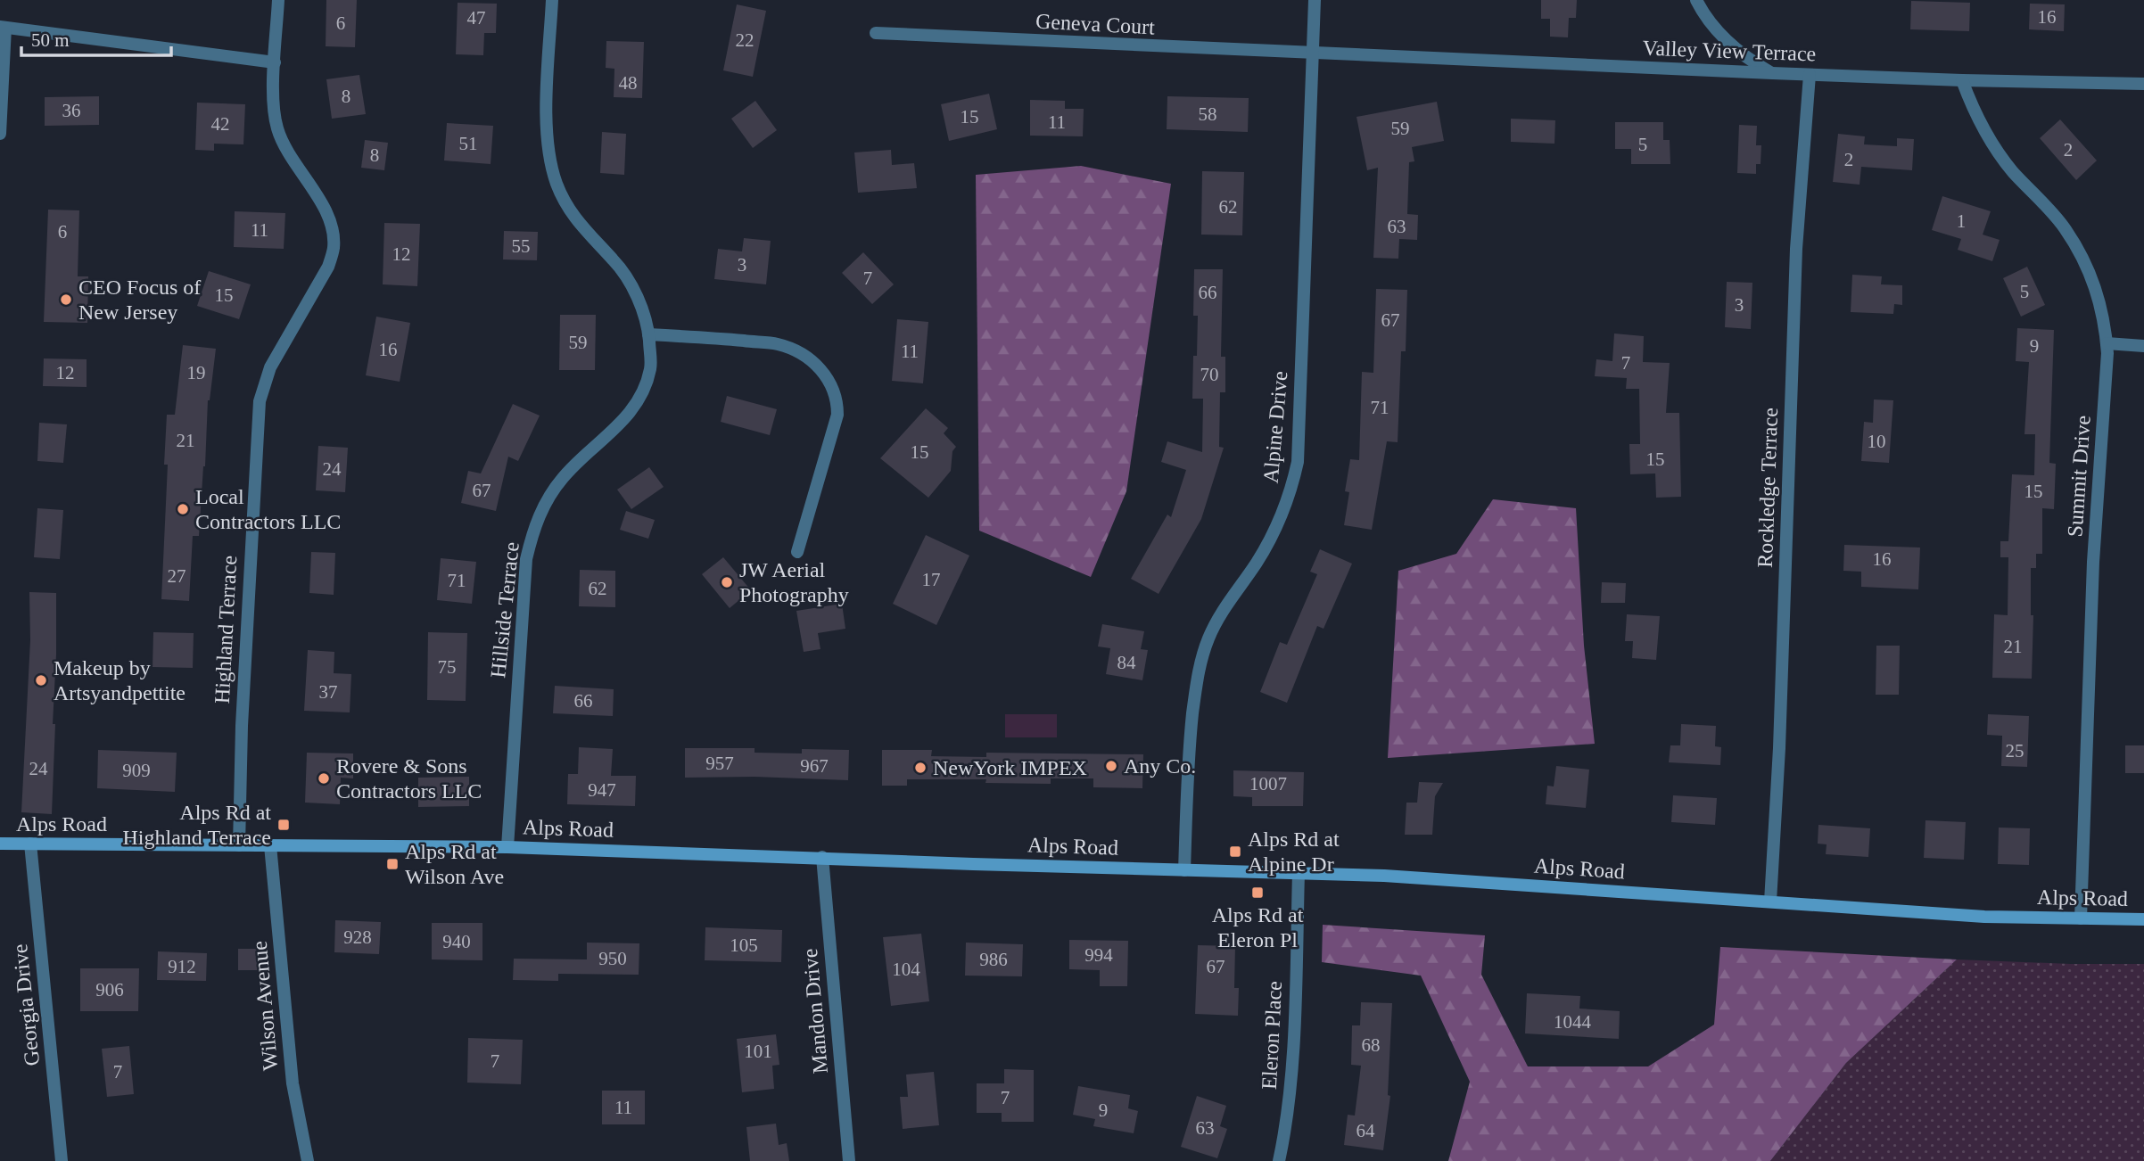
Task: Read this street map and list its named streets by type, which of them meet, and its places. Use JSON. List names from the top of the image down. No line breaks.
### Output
{"streets":{"main road":["Alps Road"],"street":["Geneva Court","Valley View Terrace","Alpine Drive","Summit Drive","Rockledge Terrace","Hillside Terrace","Highland Terrace","Georgia Drive","Wilson Avenue","Mandon Drive","Eleron Place"]},"crossings":[["Geneva Court","Valley View Terrace"],["Geneva Court","Alpine Drive"],["Valley View Terrace","Alpine Drive"],["Valley View Terrace","Summit Drive"],["Valley View Terrace","Rockledge Terrace"],["Alpine Drive","Alps Road"],["Summit Drive","Alps Road"],["Rockledge Terrace","Alps Road"],["Hillside Terrace","Alps Road"],["Highland Terrace","Alps Road"],["Alps Road","Georgia Drive"],["Alps Road","Wilson Avenue"],["Alps Road","Mandon Drive"],["Alps Road","Eleron Place"]],"places":{"other":["CEO Focus of New Jersey","Local Contractors LLC","JW Aerial Photography","Makeup by Artsyandpettite","Any Co.","NewYork IMPEX","Rovere & Sons Contractors LLC"],"transit":["Alps Rd at Highland Terrace","Alps Rd at Alpine Dr","Alps Rd at Wilson Ave","Alps Rd at Eleron Pl"]},"house_numbers":["16","47","6","22","48","8","36","58","15","11","42","59","51","5","2","8","2","62","1","63","11","6","55","12","3","7","5","66","15","3","67","59","9","16","11","7","12","19","70","71","21","10","15","15","24","67","15","16","27","17","71","62","21","84","75","37","66","25","957","967","24","909","1007","947","928","940","105","994","950","986","912","67","104","906","1044","68","101","7","7","7","11","9","63","64"],"scale_bar":"50 m"}
